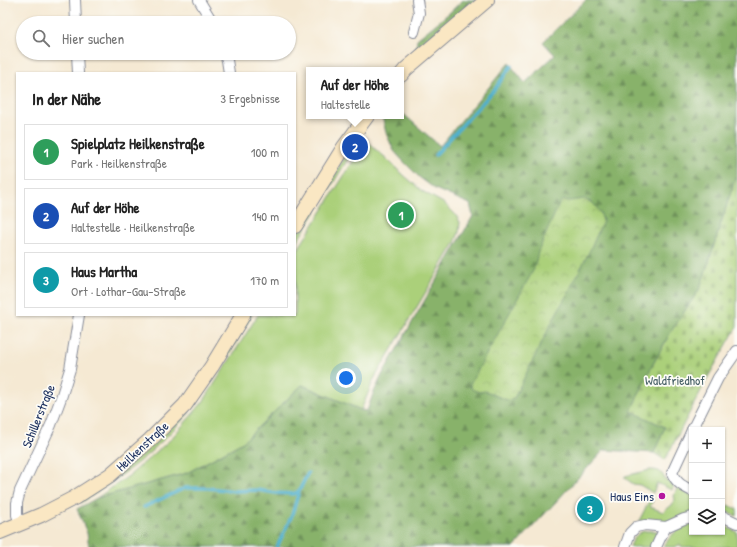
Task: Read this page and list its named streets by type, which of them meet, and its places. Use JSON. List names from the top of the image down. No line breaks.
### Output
{"streets":{"street":["Schillerstraße","Heilkenstraße"]},"crossings":[["Schillerstraße","Heilkenstraße"]],"parks":["Waldfriedhof"],"places":["Haus Eins"],"page":{"search":"Hier suchen","popup":["Auf der Höhe","Haltestelle"],"heading":["In der Nähe","3 Ergebnisse"],"list":[{"mark":"1","name":"Spielplatz Heilkenstraße","note":"Park · Heilkenstraße","value":"100 m"},{"mark":"2","name":"Auf der Höhe","note":"Haltestelle · Heilkenstraße","value":"140 m"},{"mark":"3","name":"Haus Martha","note":"Ort · Lothar-Gau-Straße","value":"170 m"}],"pins":["2","1","3"],"map_buttons":["+","−"]}}
